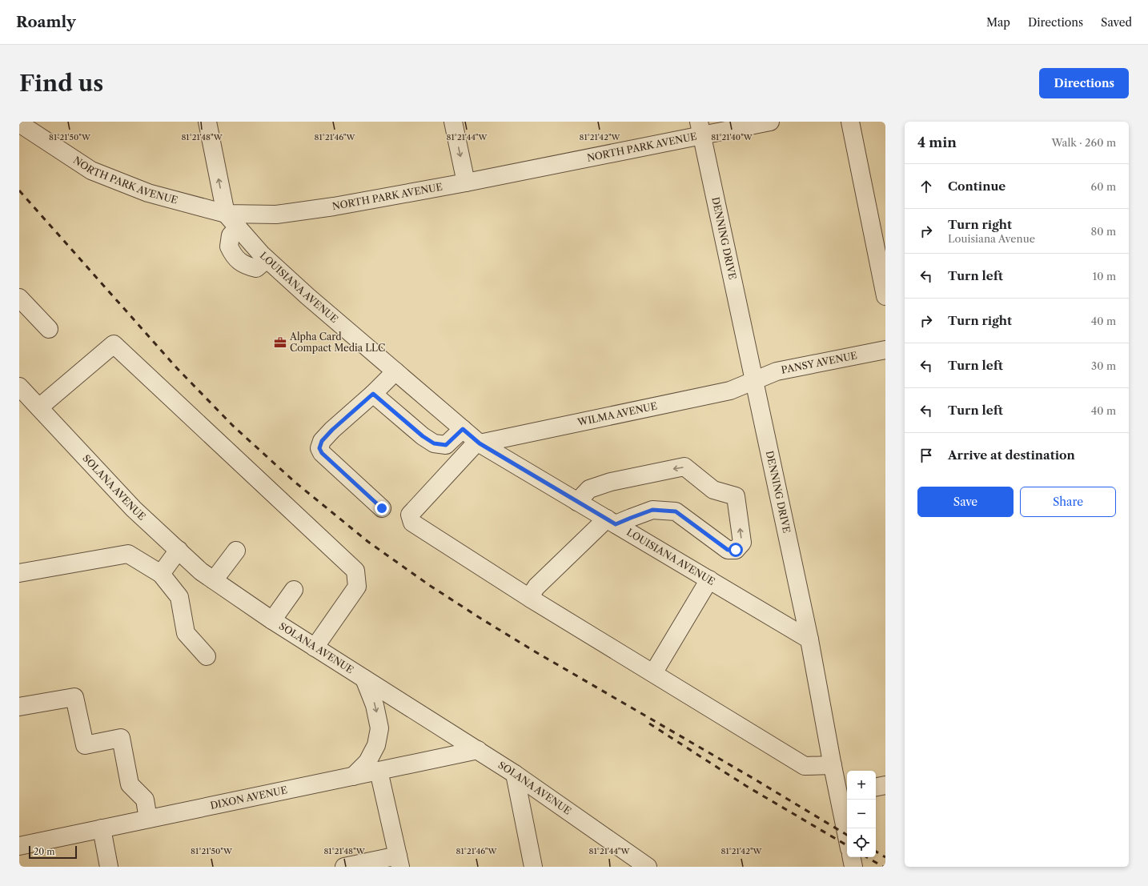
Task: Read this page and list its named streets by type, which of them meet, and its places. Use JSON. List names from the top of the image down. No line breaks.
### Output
{"streets":{"street":["NORTH PARK AVENUE","DENNING DRIVE","LOUISIANA AVENUE","PANSY AVENUE","WILMA AVENUE","SOLANA AVENUE","DIXON AVENUE"]},"crossings":[["NORTH PARK AVENUE","DENNING DRIVE"],["NORTH PARK AVENUE","LOUISIANA AVENUE"],["DENNING DRIVE","LOUISIANA AVENUE"],["DENNING DRIVE","PANSY AVENUE"],["DENNING DRIVE","WILMA AVENUE"],["LOUISIANA AVENUE","WILMA AVENUE"],["PANSY AVENUE","WILMA AVENUE"],["SOLANA AVENUE","DIXON AVENUE"]],"places":{"office":["Alpha Card Compact Media LLC"]},"scale_bar":"20 m","page":{"header":"Roamly","nav":["Map","Directions","Saved"],"buttons":["Directions",["Save","Share"]],"title":"Find us","heading":["4 min","Walk · 260 m"],"list":[["Continue","60 m"],["Turn right","Louisiana Avenue","80 m"],["Turn left","10 m"],["Turn right","40 m"],["Turn left","30 m"],["Turn left","40 m"],"Arrive at destination"],"map_buttons":["+","−"],"scale":"20 m"},"coordinates":["81°21'50\"W","81°21'48\"W","81°21'46\"W","81°21'44\"W","81°21'42\"W","81°21'40\"W"]}
